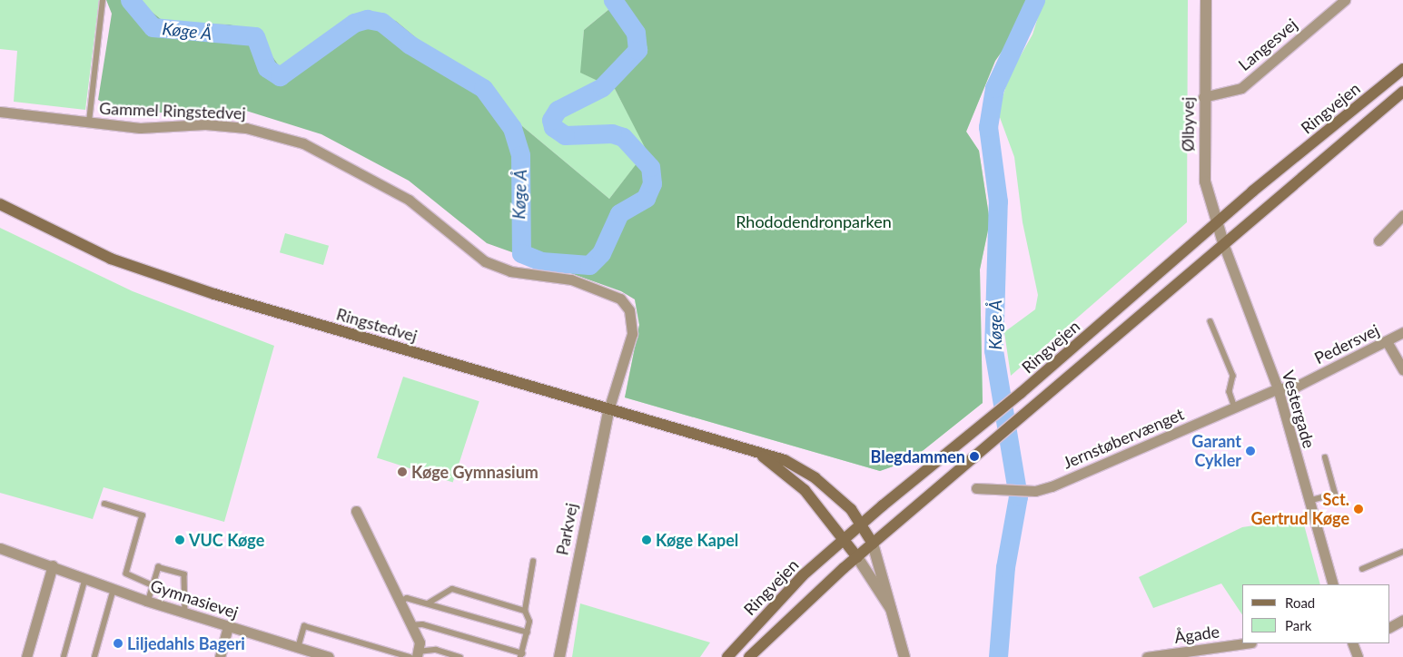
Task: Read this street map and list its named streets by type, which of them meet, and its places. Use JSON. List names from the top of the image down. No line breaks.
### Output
{"streets":{"main road":["Ringvejen","Ringstedvej"],"street":["Langesvej","Gammel Ringstedvej","Ølbyvej","Pedersvej","Vestergade","Jernstøbervænget","Parkvej","Gymnasievej","Ågade"]},"crossings":[["Langesvej","Ølbyvej"],["Ringvejen","Ølbyvej"],["Ringvejen","Ringstedvej"],["Ringvejen","Vestergade"],["Gammel Ringstedvej","Ringstedvej"],["Gammel Ringstedvej","Parkvej"],["Ølbyvej","Vestergade"],["Ringstedvej","Parkvej"],["Pedersvej","Vestergade"],["Pedersvej","Jernstøbervænget"],["Vestergade","Jernstøbervænget"]],"water":["Køge Å"],"parks":["Rhododendronparken"],"places":["Garant Cykler","Blegdammen","Køge Gymnasium","Sct. Gertrud Køge","VUC Køge","Køge Kapel","Liljedahls Bageri"],"legend":["Road","Park"]}
